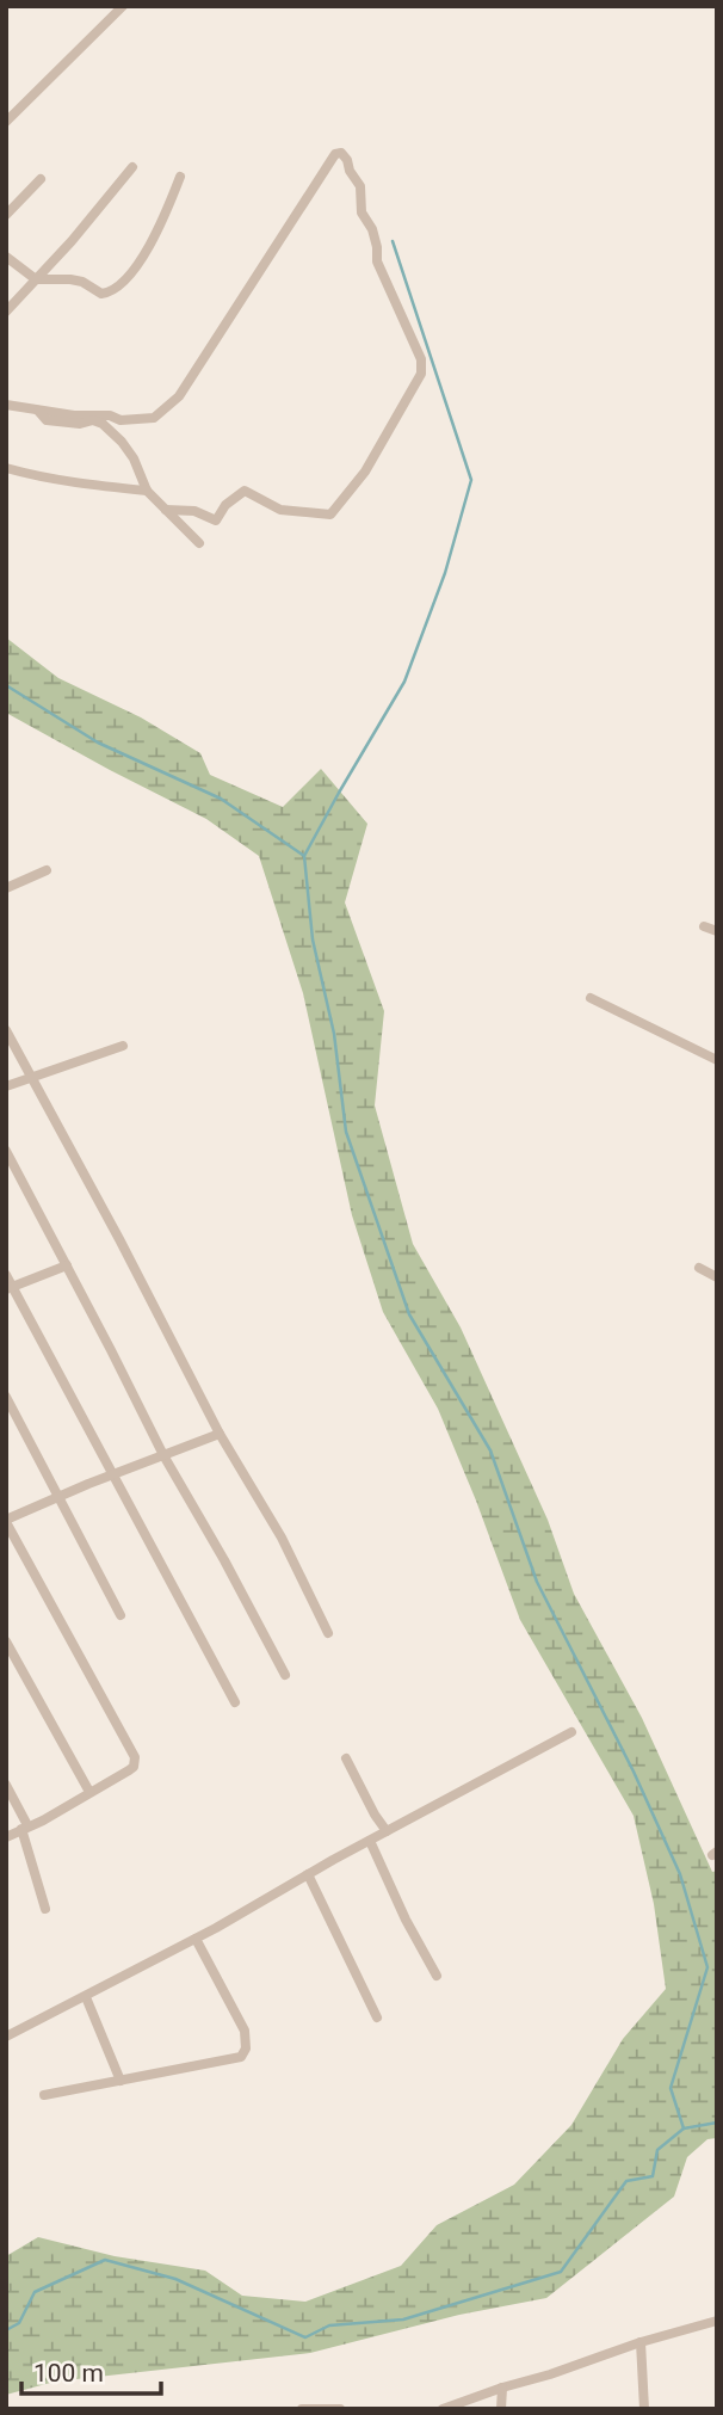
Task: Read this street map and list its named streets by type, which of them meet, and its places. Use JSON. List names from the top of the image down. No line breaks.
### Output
{"scale_bar":"100 m"}
